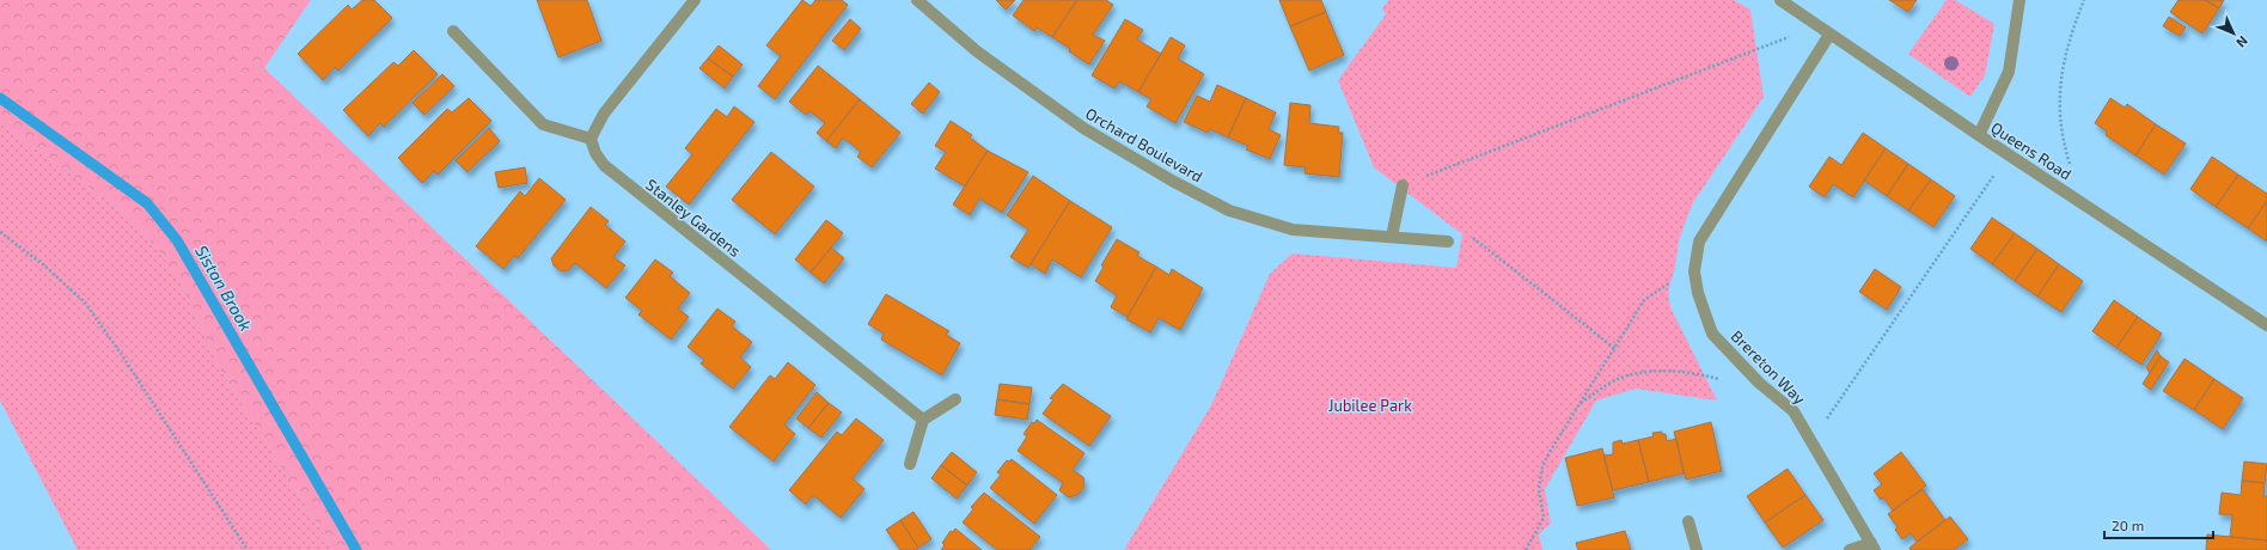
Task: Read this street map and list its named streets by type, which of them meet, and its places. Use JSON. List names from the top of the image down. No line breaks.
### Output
{"streets":{"street":["Orchard Boulevard","Queens Road","Stanley Gardens","Brereton Way"]},"crossings":[["Queens Road","Brereton Way"]],"water":["Siston Brook"],"parks":["Jubilee Park"],"scale_bar":"20 m","north":"bottom right"}
